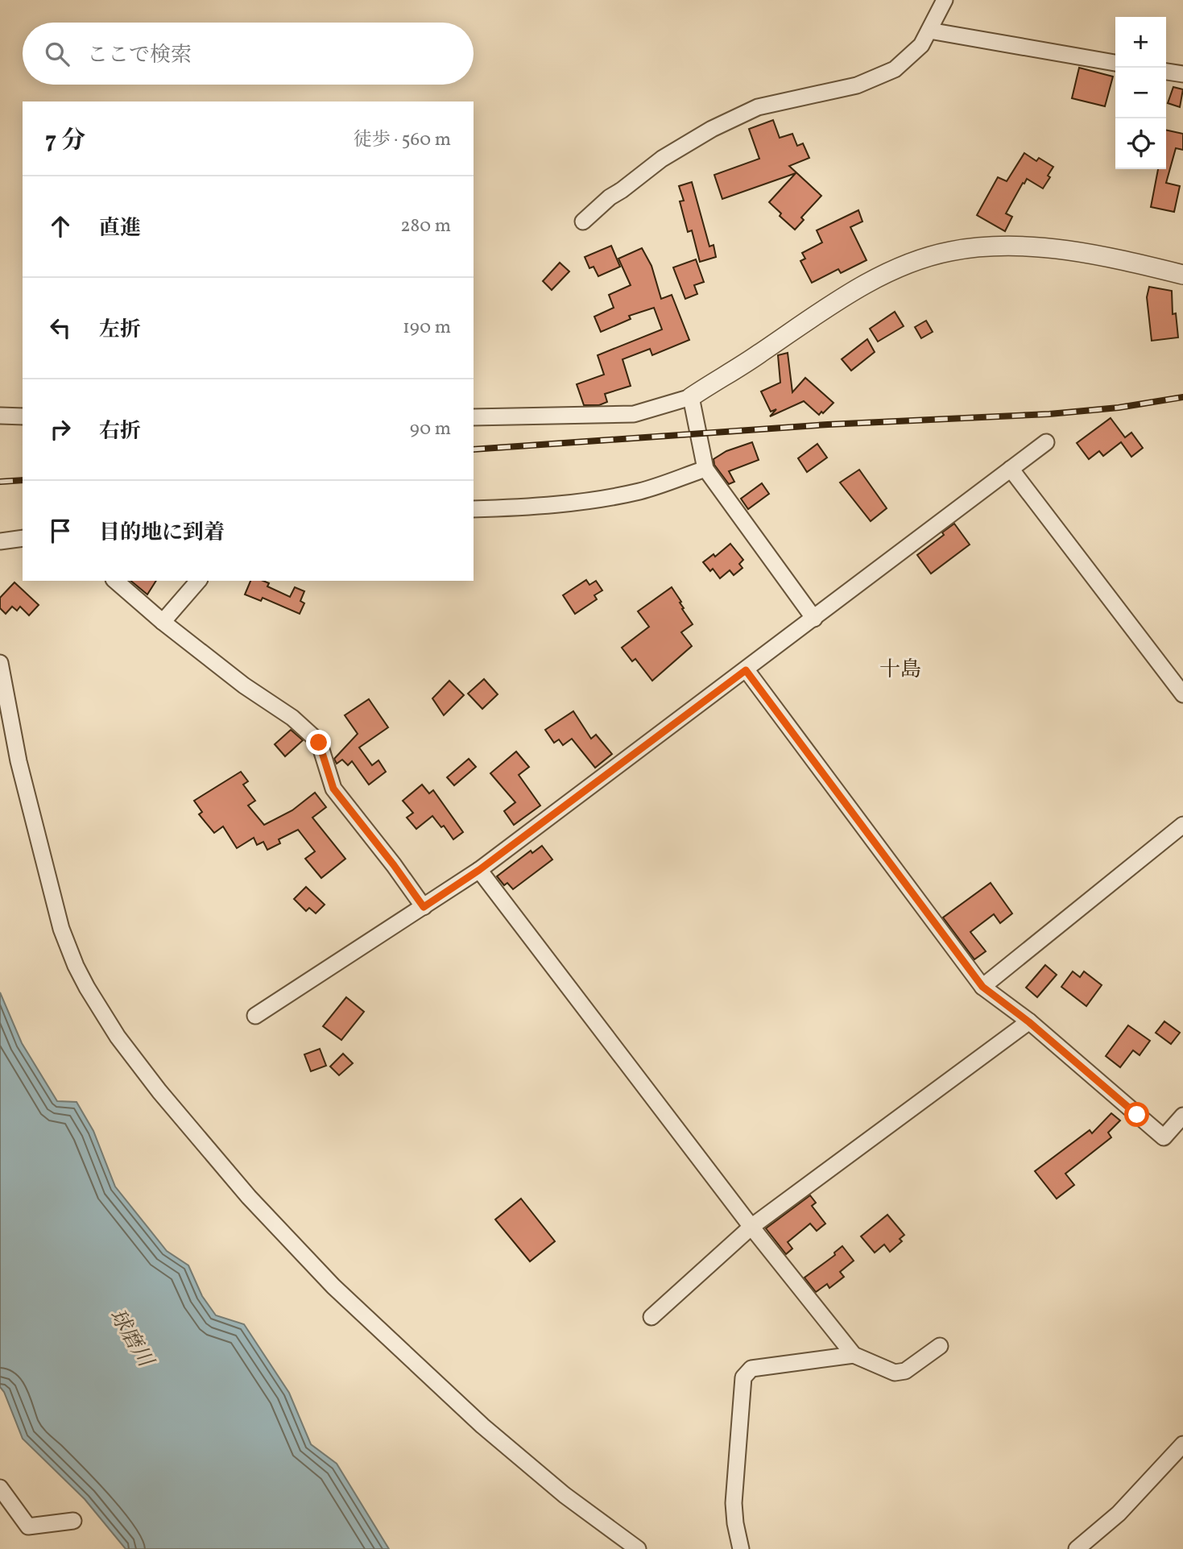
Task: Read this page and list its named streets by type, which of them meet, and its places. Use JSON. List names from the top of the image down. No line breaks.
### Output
{"districts":["十島"],"water":["球磨川"],"page":{"map_buttons":["+","−"],"search":"ここで検索","heading":["7 分","徒歩 · 560 m"],"list":[["直進","280 m"],["左折","190 m"],["右折","90 m"],"目的地に到着"]}}
